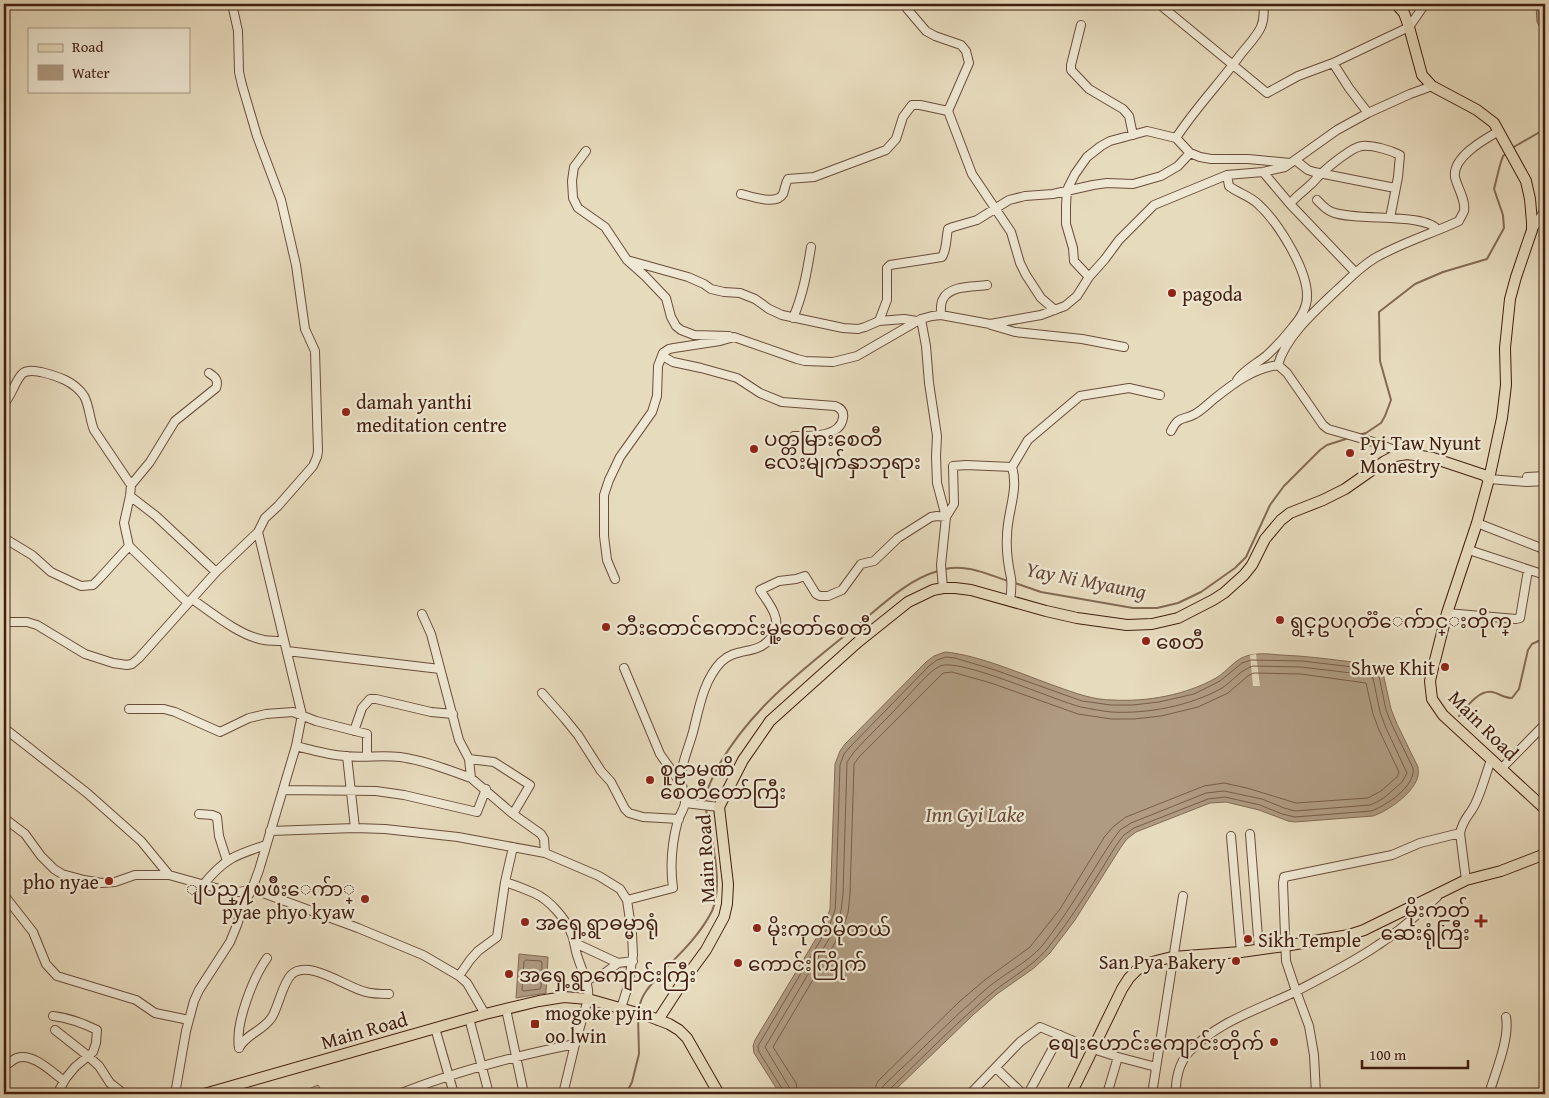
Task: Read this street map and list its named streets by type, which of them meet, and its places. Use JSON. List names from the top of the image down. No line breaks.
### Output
{"streets":{"main road":["Main Road"]},"water":["Yay Ni Myaung","Inn Gyi Lake"],"places":{"other":["pagoda","damah yanthi meditation centre","ပတ္တမြား‌စေတီ‌ လေးမျက်နှာဘုရား","Pyi Taw Nyunt Monestry","ရွင္ဥပဂုတၱေက်ာင္းတိုက္","ဘီးတောင်ကောင်းမူ့တော်စေတီ","စေတီ","Shwe Khit","စူဠာမဏိ စေတီတော်ကြီး","pho nyae","ျပည္႔ၿဖိဳးေက်ာ္ pyae phyo kyaw","အရှေ့ရွာဓမ္မာရုံ","မိုးကုတ်မိုတယ်","Sikh Temple","San Pya Bakery","ကောင်းကြိုက်","အရှေ့ရွာကျောင်းကြီး","စျေးဟောင်းကျောင်းတိုက်"],"health":["မိုးကုတ်‌ ‌ဆေးရုံကြီး"],"transit":["mogoke pyin oo lwin"]},"legend":["Road","Water"],"scale_bar":"100 m"}
